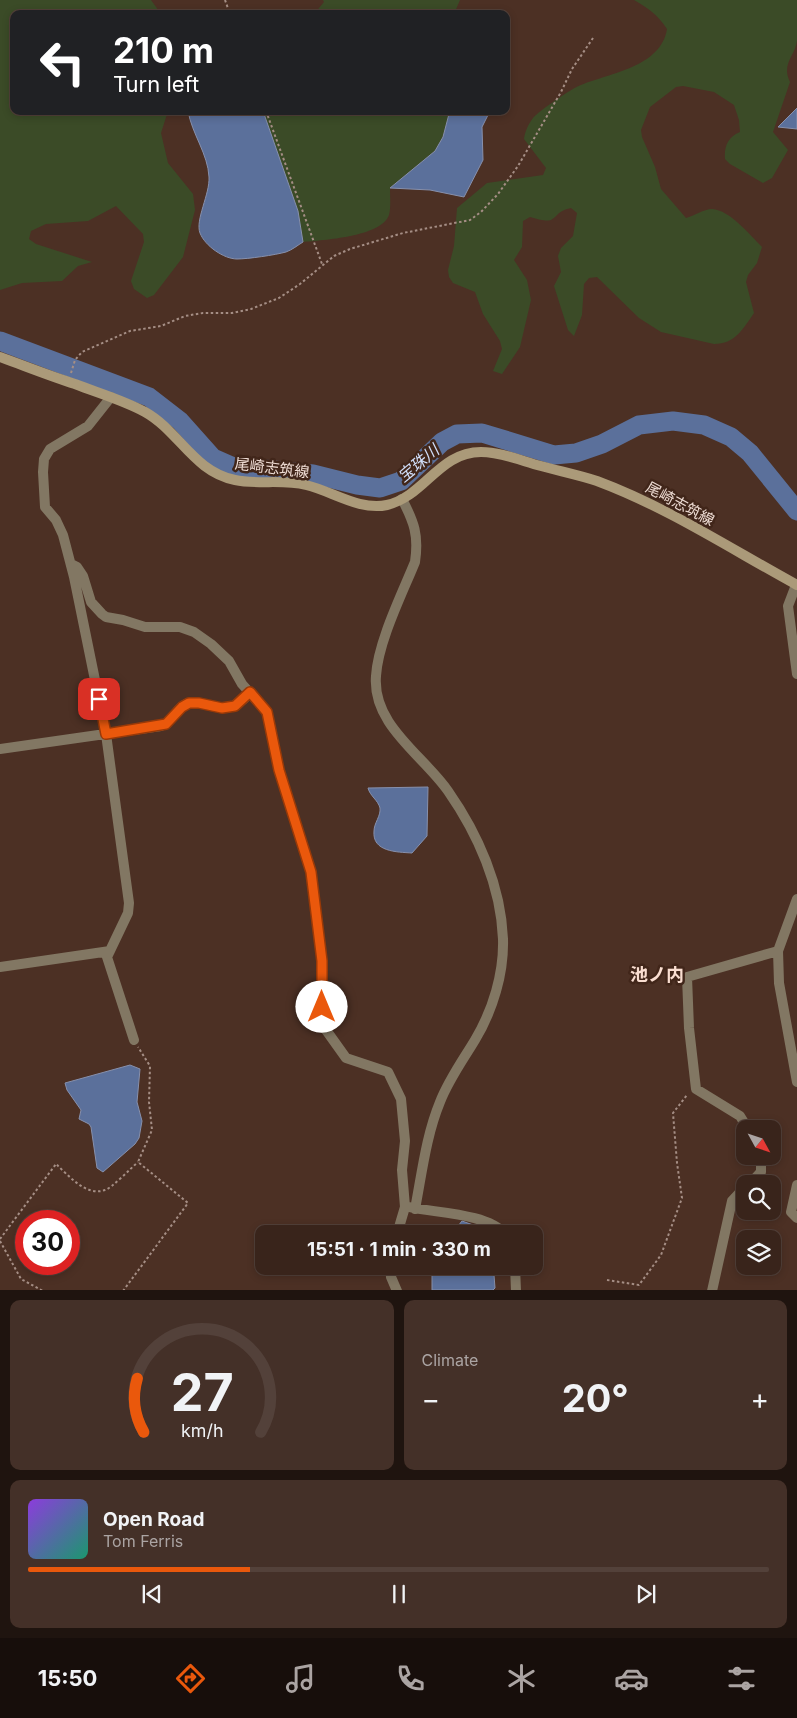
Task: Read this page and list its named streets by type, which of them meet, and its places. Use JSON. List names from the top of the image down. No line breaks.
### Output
{"streets":{"main road":["尾崎志筑線"]},"districts":["池ノ内"],"water":["宝珠川"],"north":"bottom right","page":{"turn":["210 m","Turn left"],"limit":"30","trip":"15:51 · 1 min · 330 m","tile":"Climate","heat":["−","20°","+"],"song":["Open Road","Tom Ferris"],"tabs":"15:50","gauge":["27","km/h"]}}
